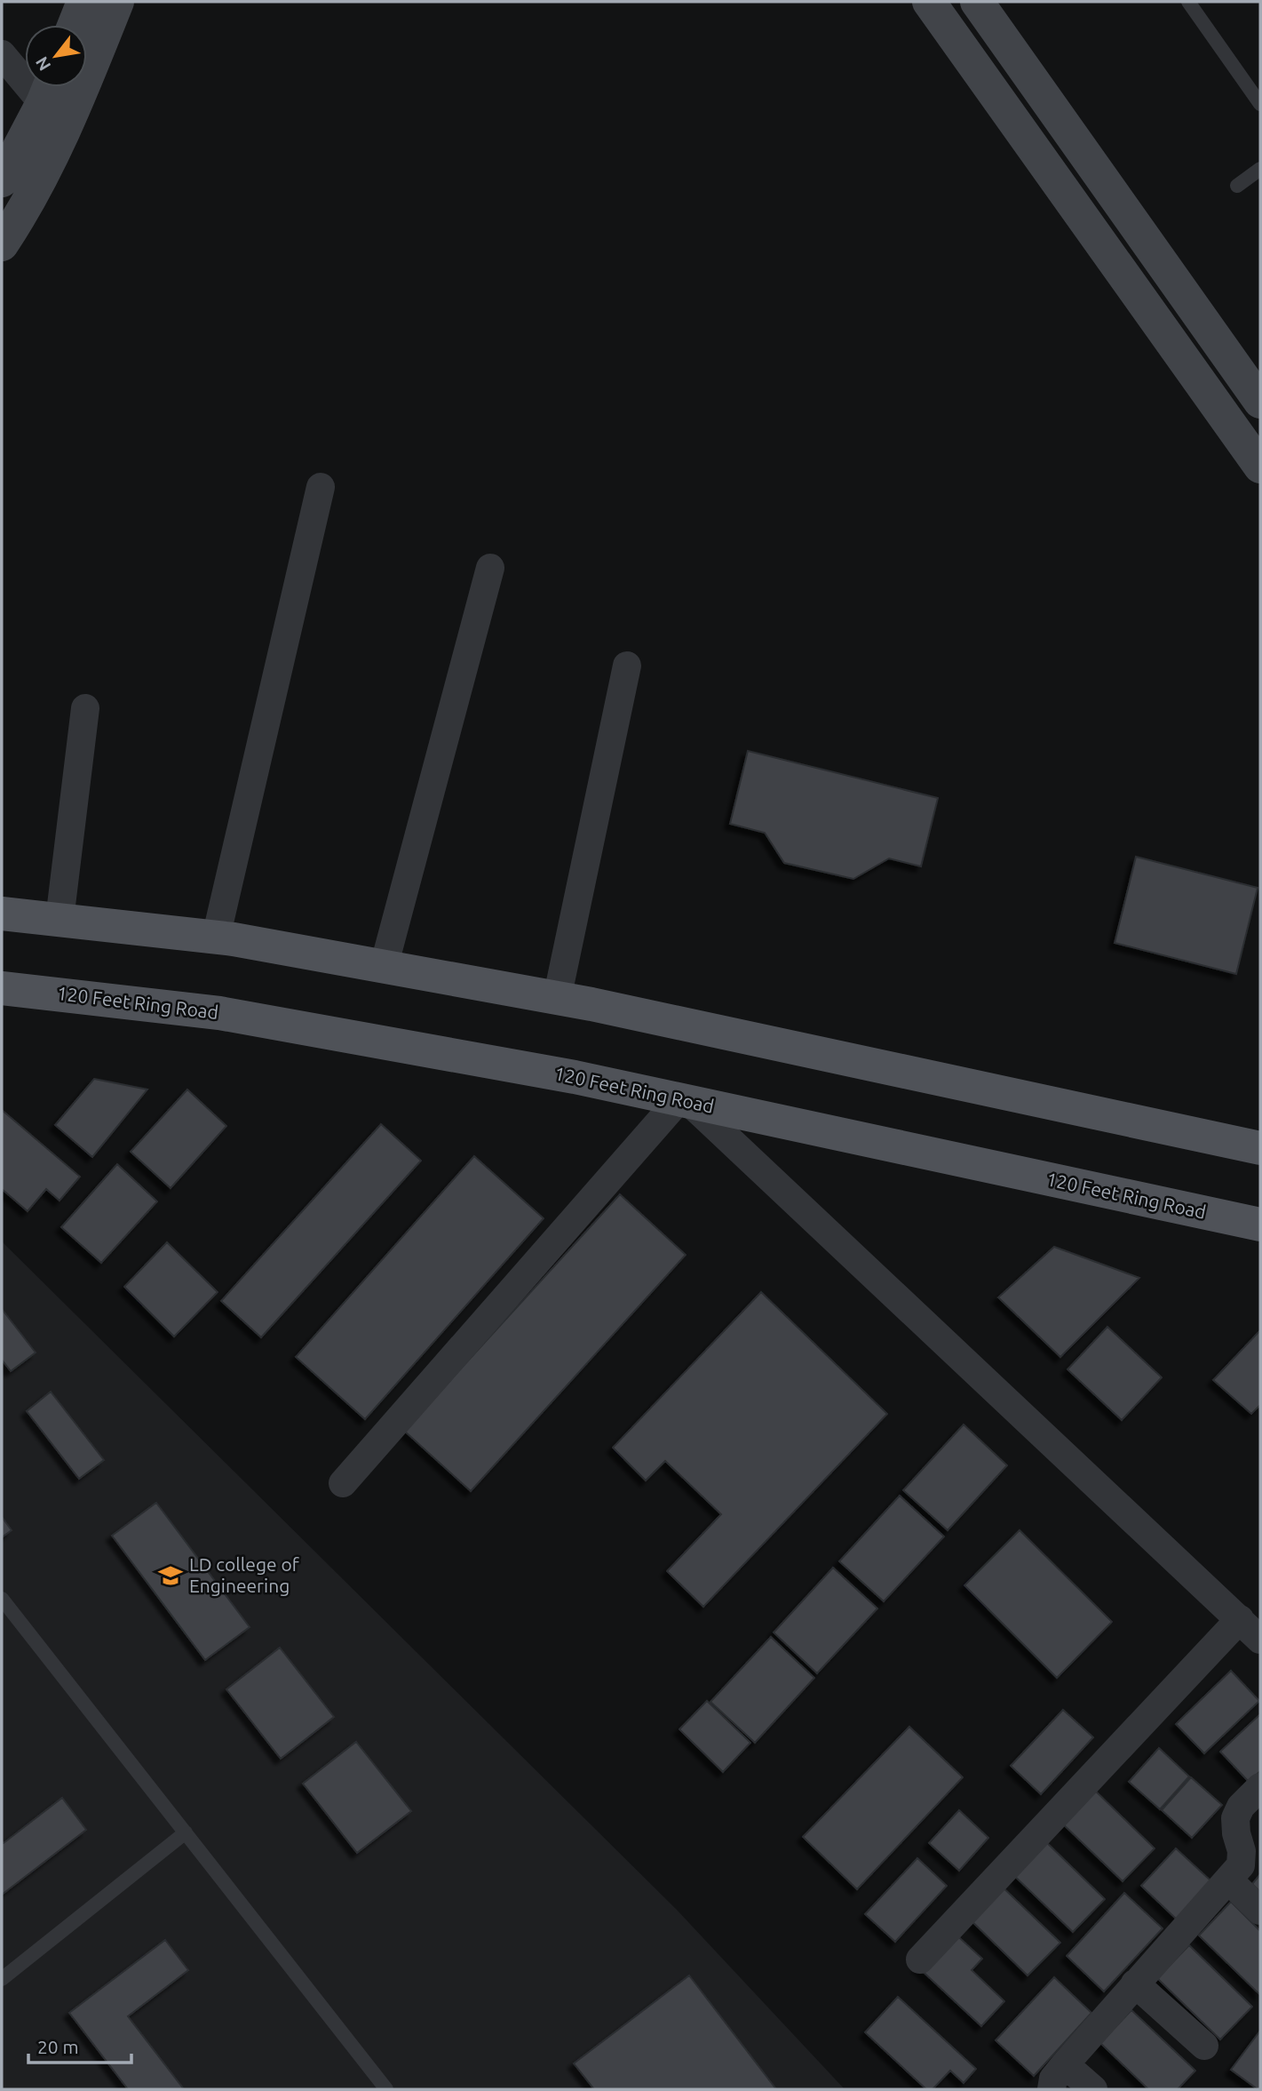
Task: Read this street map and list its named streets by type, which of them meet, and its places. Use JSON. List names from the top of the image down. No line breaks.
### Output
{"streets":{"main road":["120 Feet Ring Road"]},"places":{"school or university":["LD college of Engineering"]},"scale_bar":"20 m","north":"bottom left"}
